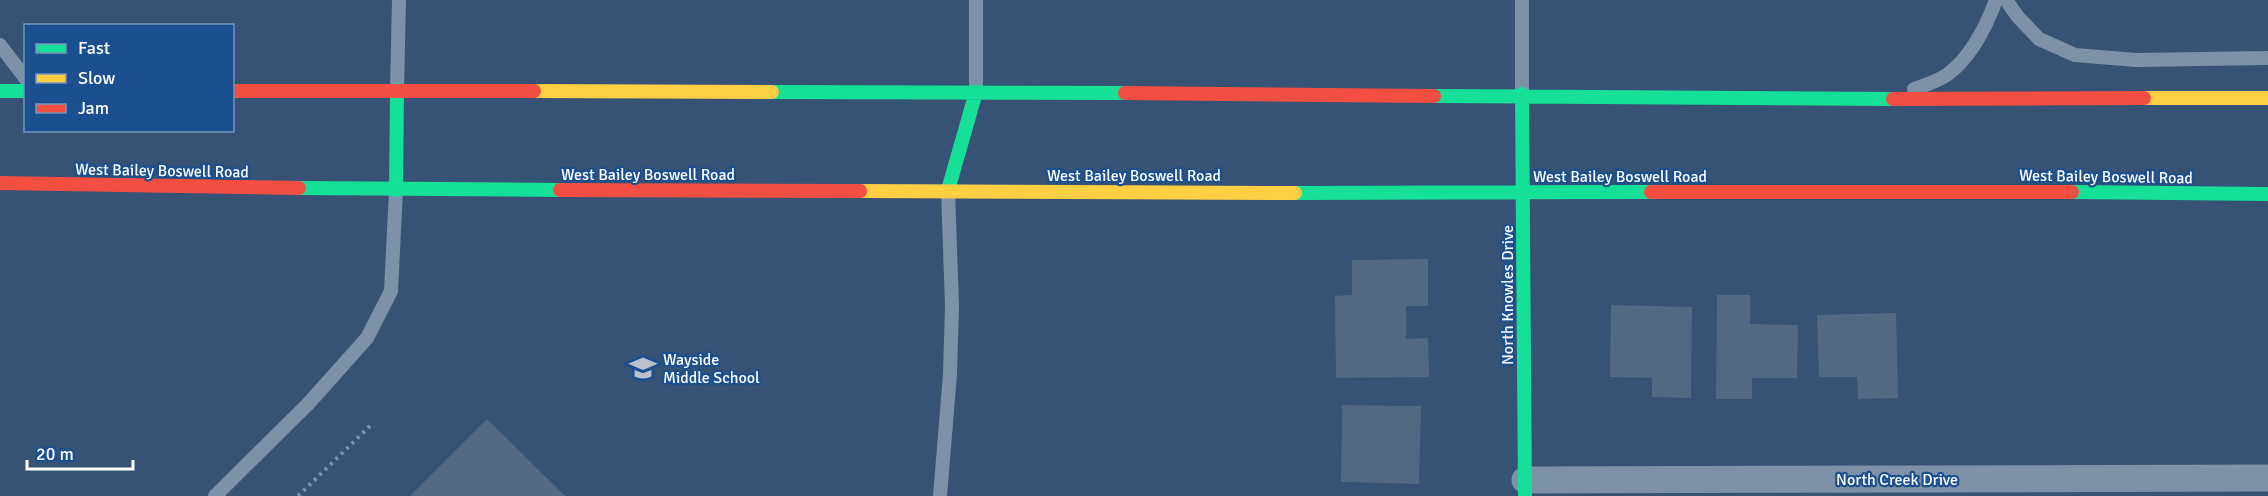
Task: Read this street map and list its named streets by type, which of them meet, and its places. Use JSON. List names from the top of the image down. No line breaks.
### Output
{"streets":{"main road":["West Bailey Boswell Road","North Knowles Drive"],"street":["North Creek Drive"]},"crossings":[["West Bailey Boswell Road","North Knowles Drive"],["North Knowles Drive","North Creek Drive"]],"places":{"school or university":["Wayside Middle School"]},"legend":["Fast","Slow","Jam"],"scale_bar":"20 m"}
